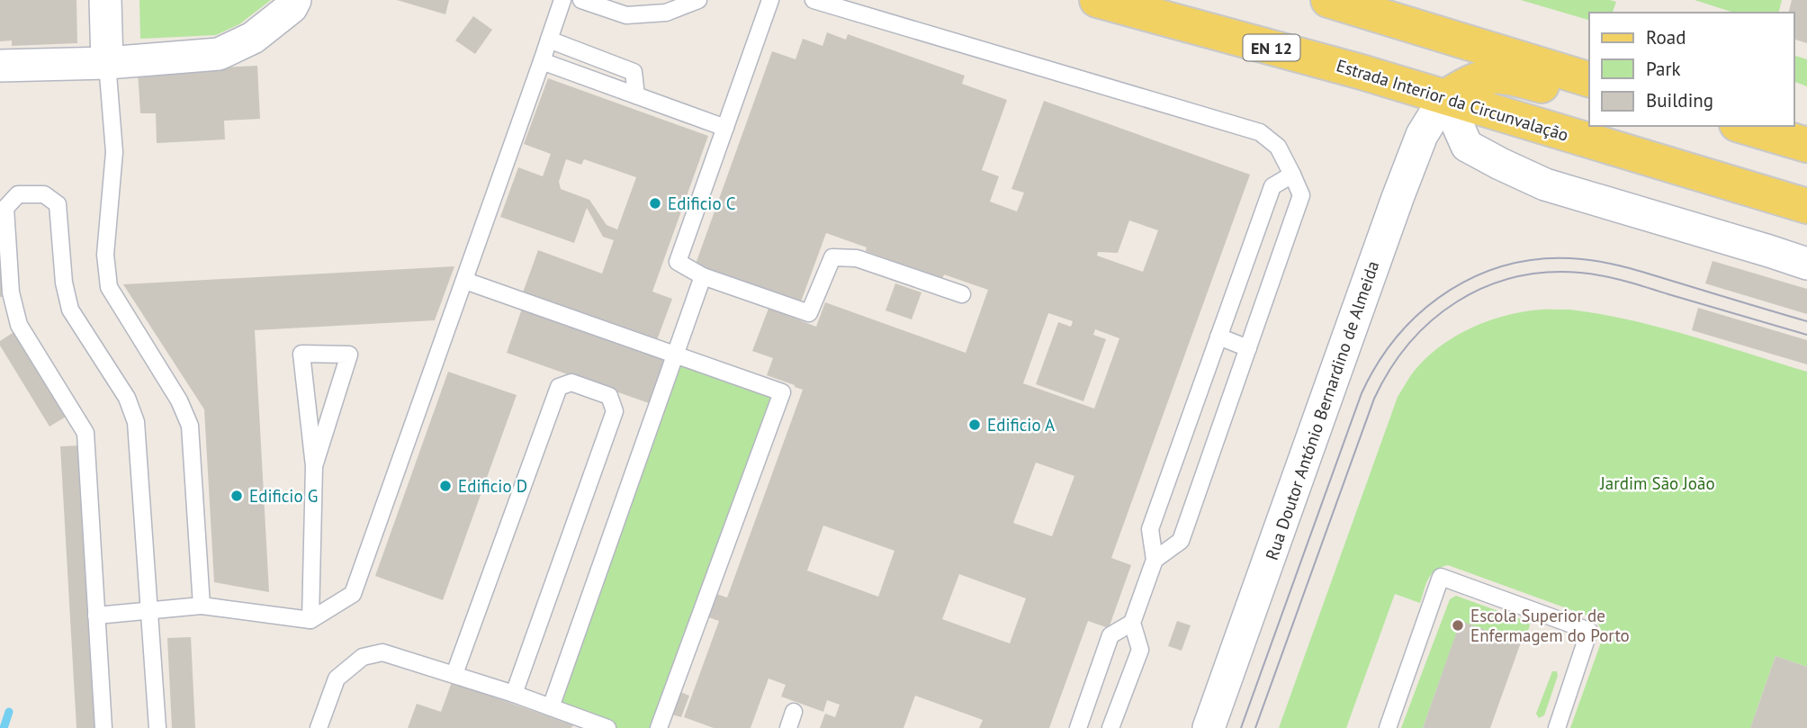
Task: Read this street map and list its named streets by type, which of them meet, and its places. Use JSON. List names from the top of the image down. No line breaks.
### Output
{"streets":{"main road":["EN 12","Estrada Interior da Circunvalação"],"street":["Rua Doutor António Bernardino de Almeida"]},"crossings":[["Estrada Interior da Circunvalação","Rua Doutor António Bernardino de Almeida"]],"parks":["Jardim São João"],"places":["Edificio C","Edificio A","Edificio D","Edificio G","Escola Superior de Enfermagem do Porto"],"legend":["Road","Park","Building"]}
